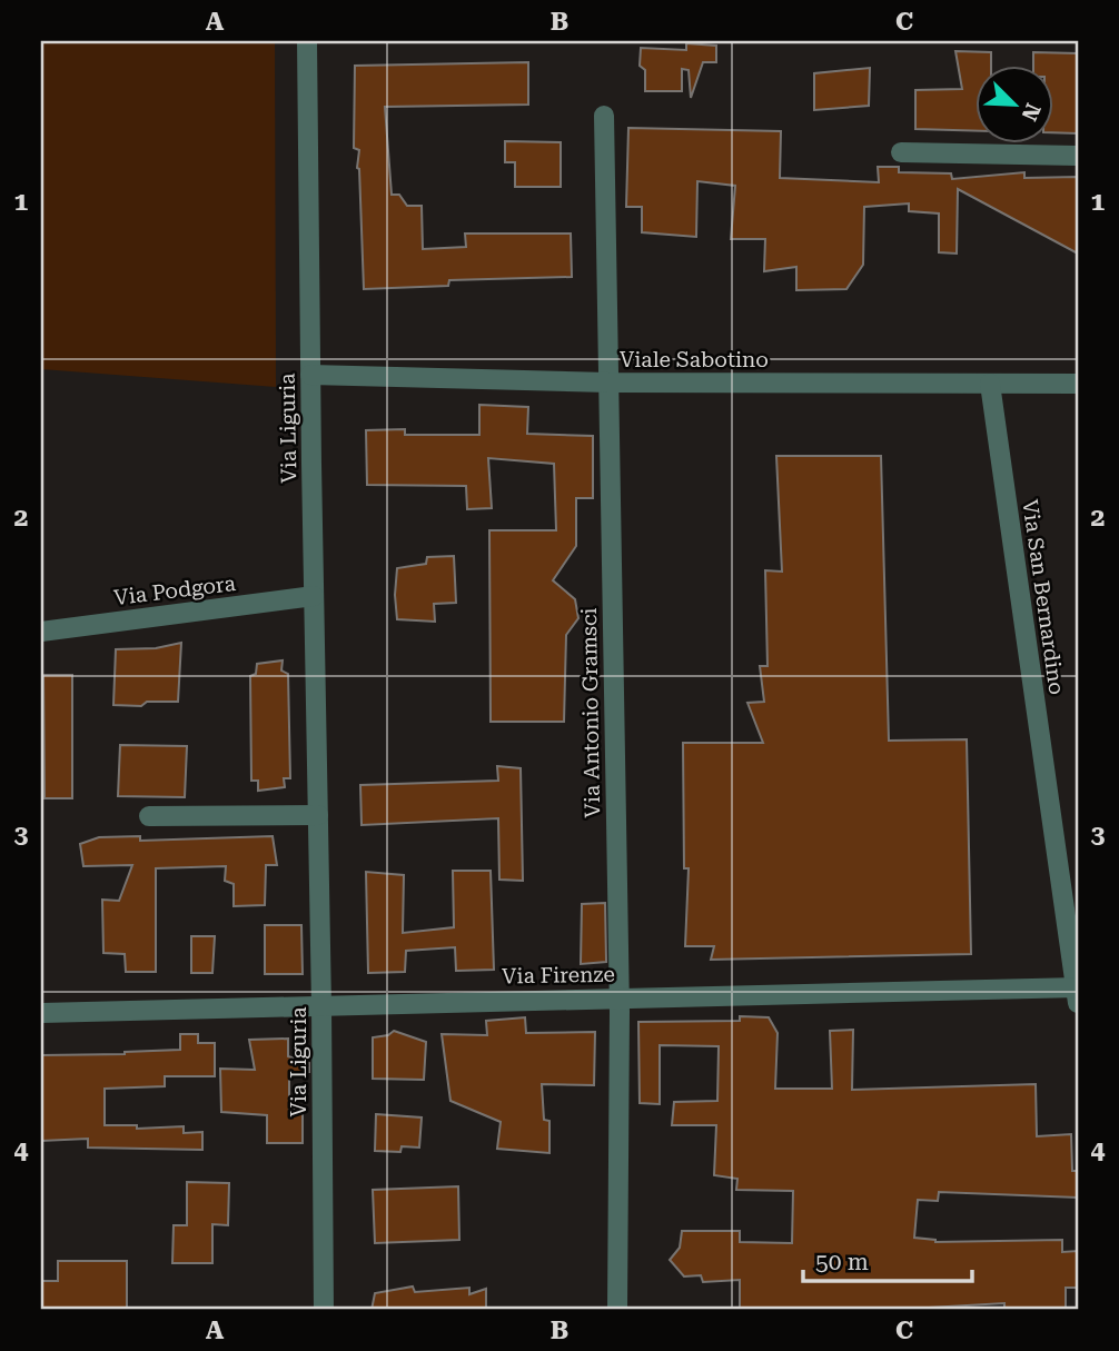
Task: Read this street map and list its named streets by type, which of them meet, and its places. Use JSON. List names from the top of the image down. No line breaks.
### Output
{"streets":{"street":["Viale Sabotino","Via Liguria","Via Podgora","Via San Bernardino","Via Antonio Gramsci","Via Firenze"]},"crossings":[["Viale Sabotino","Via Liguria"],["Viale Sabotino","Via San Bernardino"],["Viale Sabotino","Via Antonio Gramsci"],["Via Liguria","Via Podgora"],["Via Liguria","Via Firenze"],["Via San Bernardino","Via Firenze"],["Via Antonio Gramsci","Via Firenze"]],"scale_bar":"50 m","north":"bottom right","grid":{"columns":["A","B","C"],"rows":["1","2","3","4"]}}
